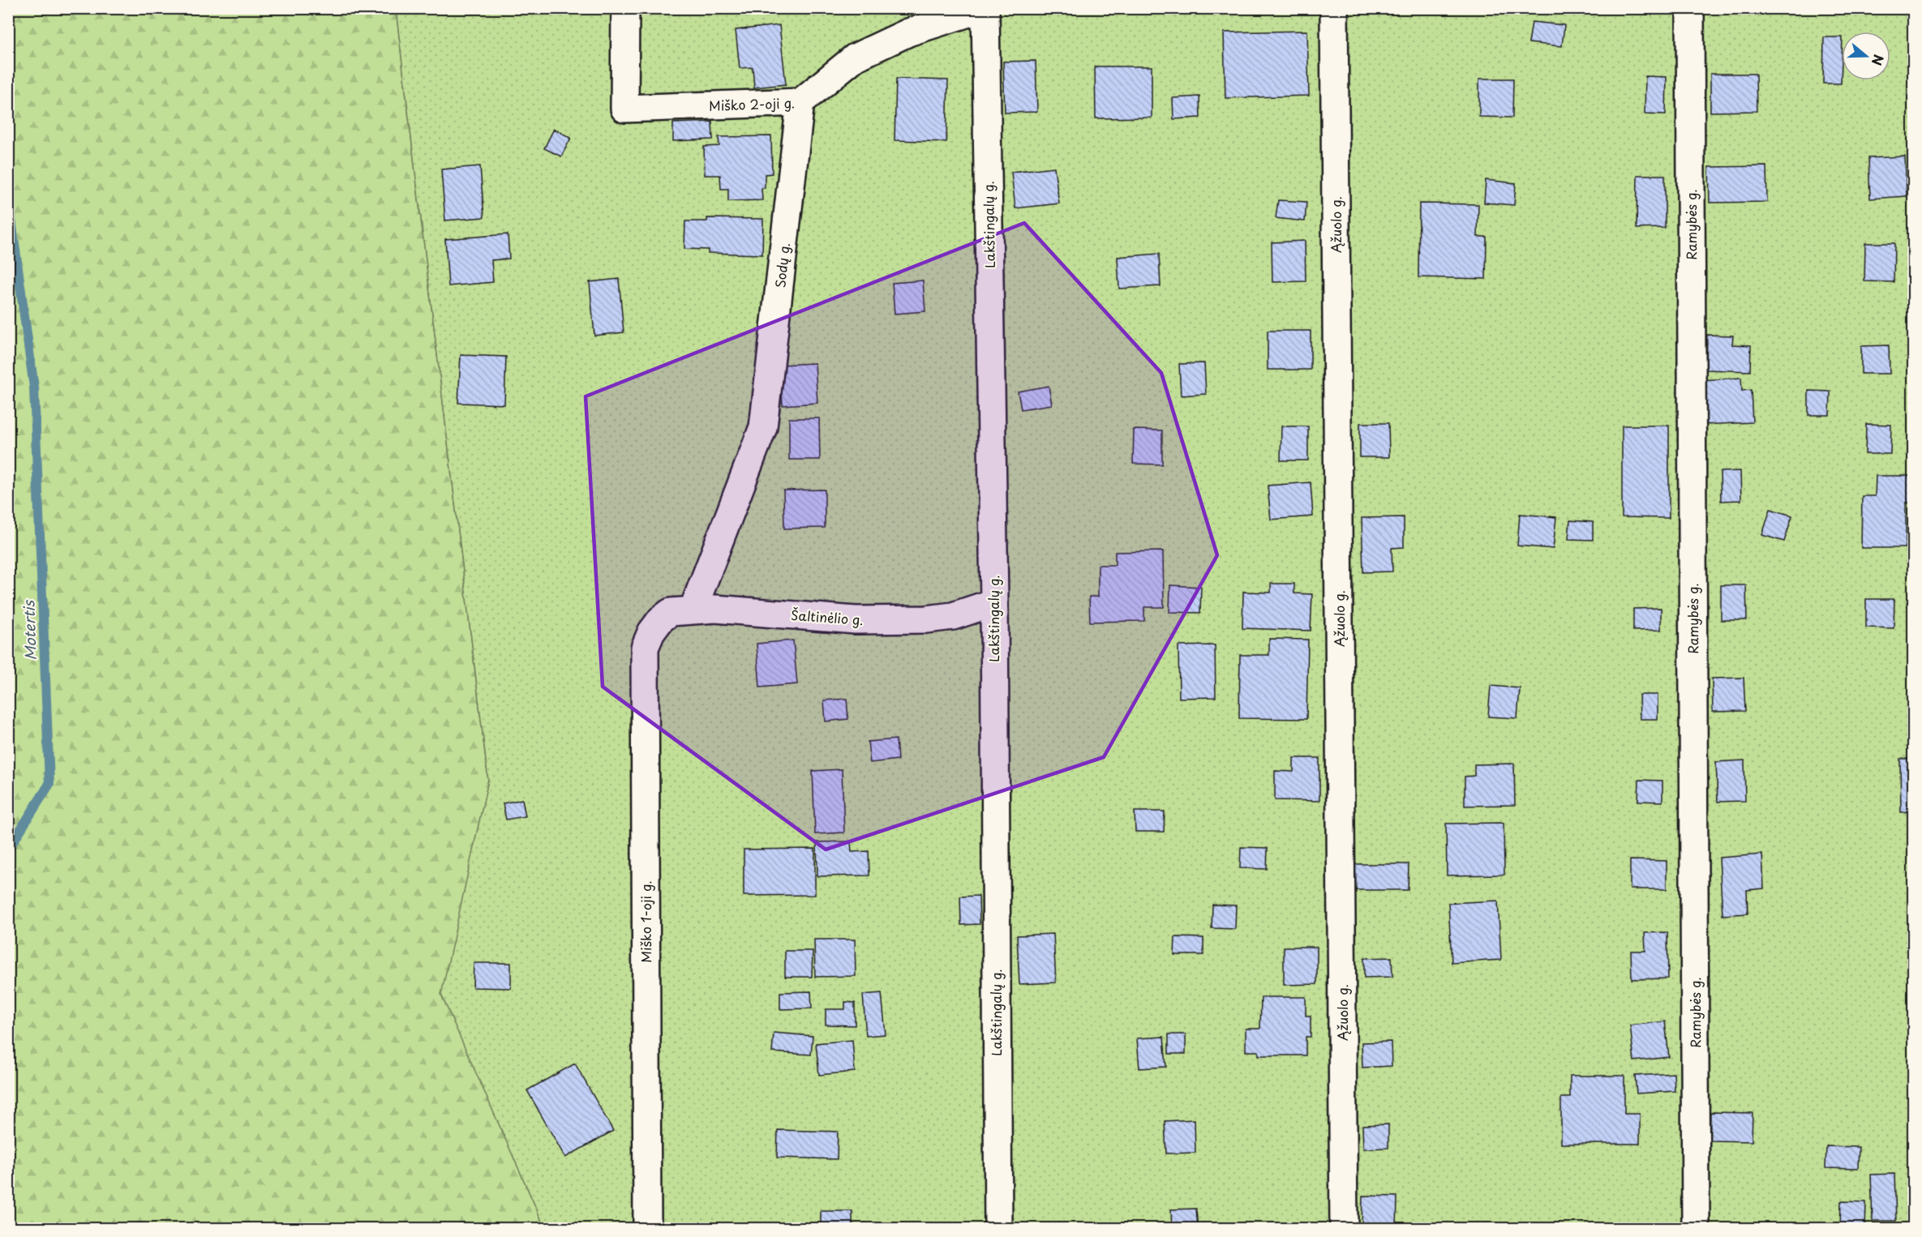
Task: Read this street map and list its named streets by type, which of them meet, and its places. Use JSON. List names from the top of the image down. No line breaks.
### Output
{"streets":{"street":["Miško 2-oji g.","Lakštingalų g.","Ąžuolo g.","Ramybės g.","Sodų g.","Šaltinėlio g.","Miško 1-oji g."]},"crossings":[["Miško 2-oji g.","Lakštingalų g."],["Miško 2-oji g.","Sodų g."],["Lakštingalų g.","Šaltinėlio g."],["Sodų g.","Šaltinėlio g."],["Šaltinėlio g.","Miško 1-oji g."]],"water":["Motertis"],"north":"right"}
